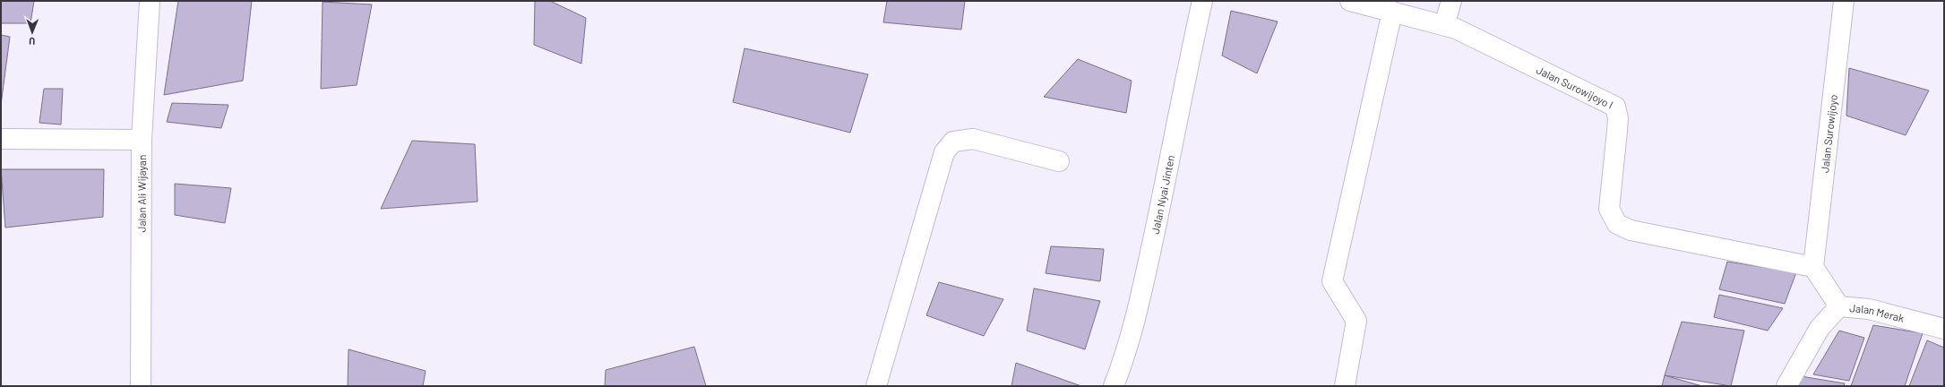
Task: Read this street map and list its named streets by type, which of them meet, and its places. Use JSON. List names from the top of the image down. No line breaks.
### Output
{"streets":{"street":["Jalan Surowijoyo I","Jalan Surowijoyo","Jalan Ali Wijayan","Jalan Nyai Jinten","Jalan Merak"]},"crossings":[["Jalan Surowijoyo I","Jalan Surowijoyo"]],"north":"bottom"}
